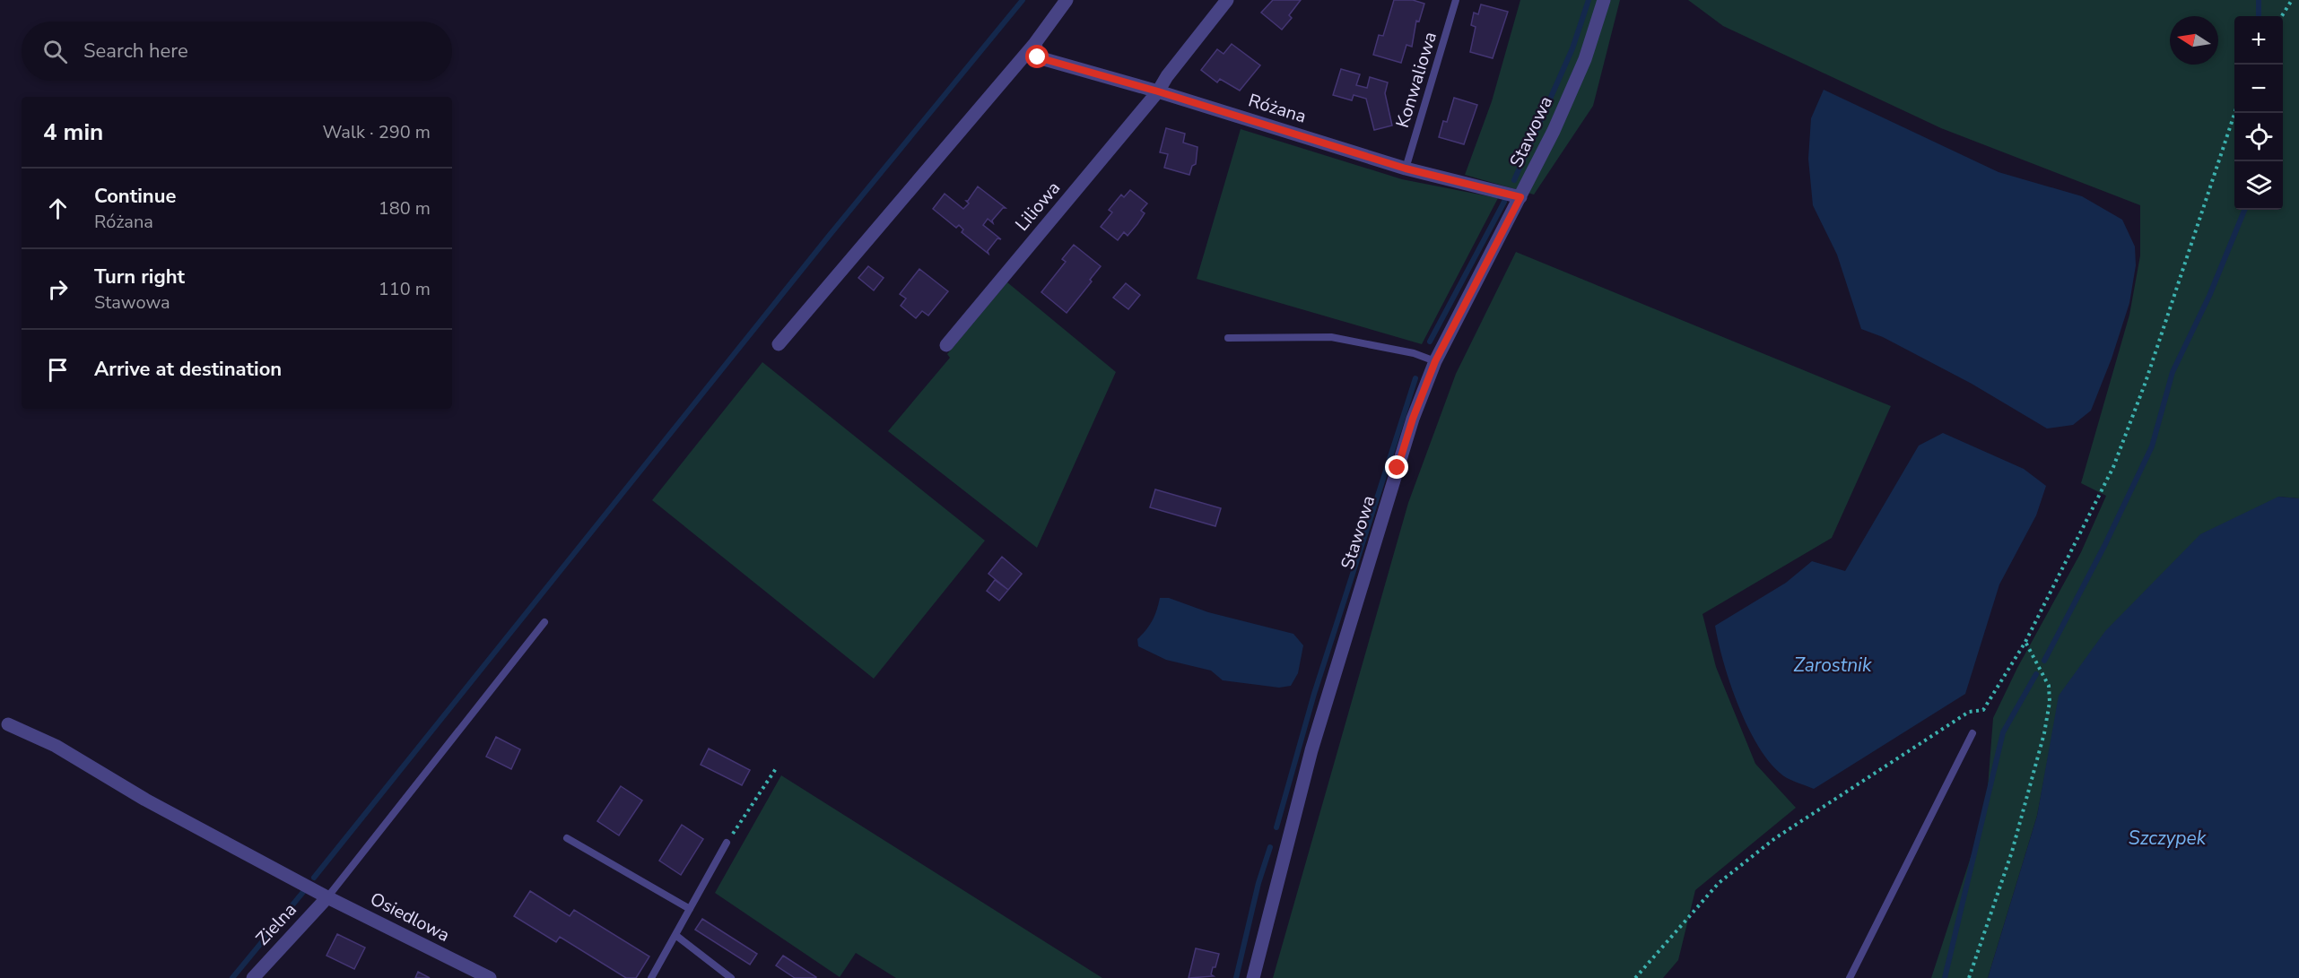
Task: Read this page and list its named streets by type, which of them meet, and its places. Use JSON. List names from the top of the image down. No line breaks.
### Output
{"streets":{"street":["Różana","Stawowa","Liliowa","Osiedlowa","Zielna"],"lane":["Konwaliowa"]},"crossings":[["Konwaliowa","Różana"],["Różana","Stawowa"],["Różana","Liliowa"],["Osiedlowa","Zielna"]],"water":["Zarostnik","Szczypek"],"north":"left","page":{"map_buttons":["+","−"],"search":"Search here","heading":["4 min","Walk · 290 m"],"list":[["Continue","Różana","180 m"],["Turn right","Stawowa","110 m"],"Arrive at destination"]}}
